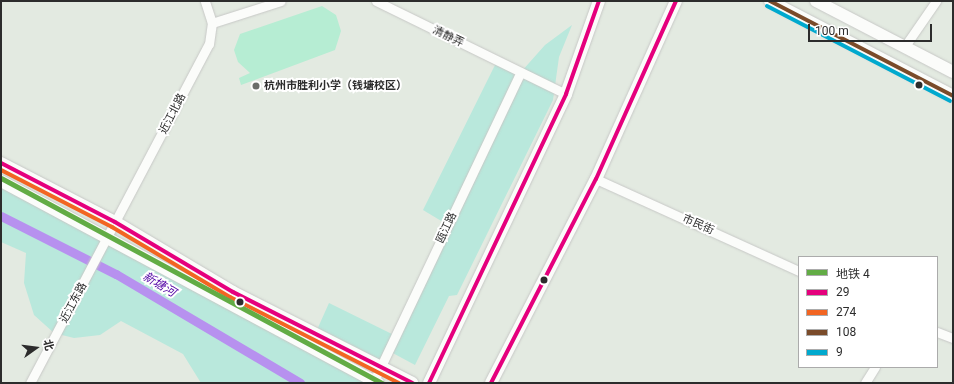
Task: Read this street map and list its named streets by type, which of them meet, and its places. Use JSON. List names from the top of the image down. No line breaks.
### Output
{"streets":{"street":["清静弄","近江北路","市民街","瓯江路","近江东路"]},"crossings":[["清静弄","瓯江路"],["近江北路","近江东路"]],"water":["新塘河"],"places":["杭州市胜利小学（钱塘校区）"],"lines":["transit line 29","transit line 108","transit line 9","transit line 274","metro line 4"],"legend":["地铁 4","29","274","108","9"],"scale_bar":"100 m","north":"right"}
